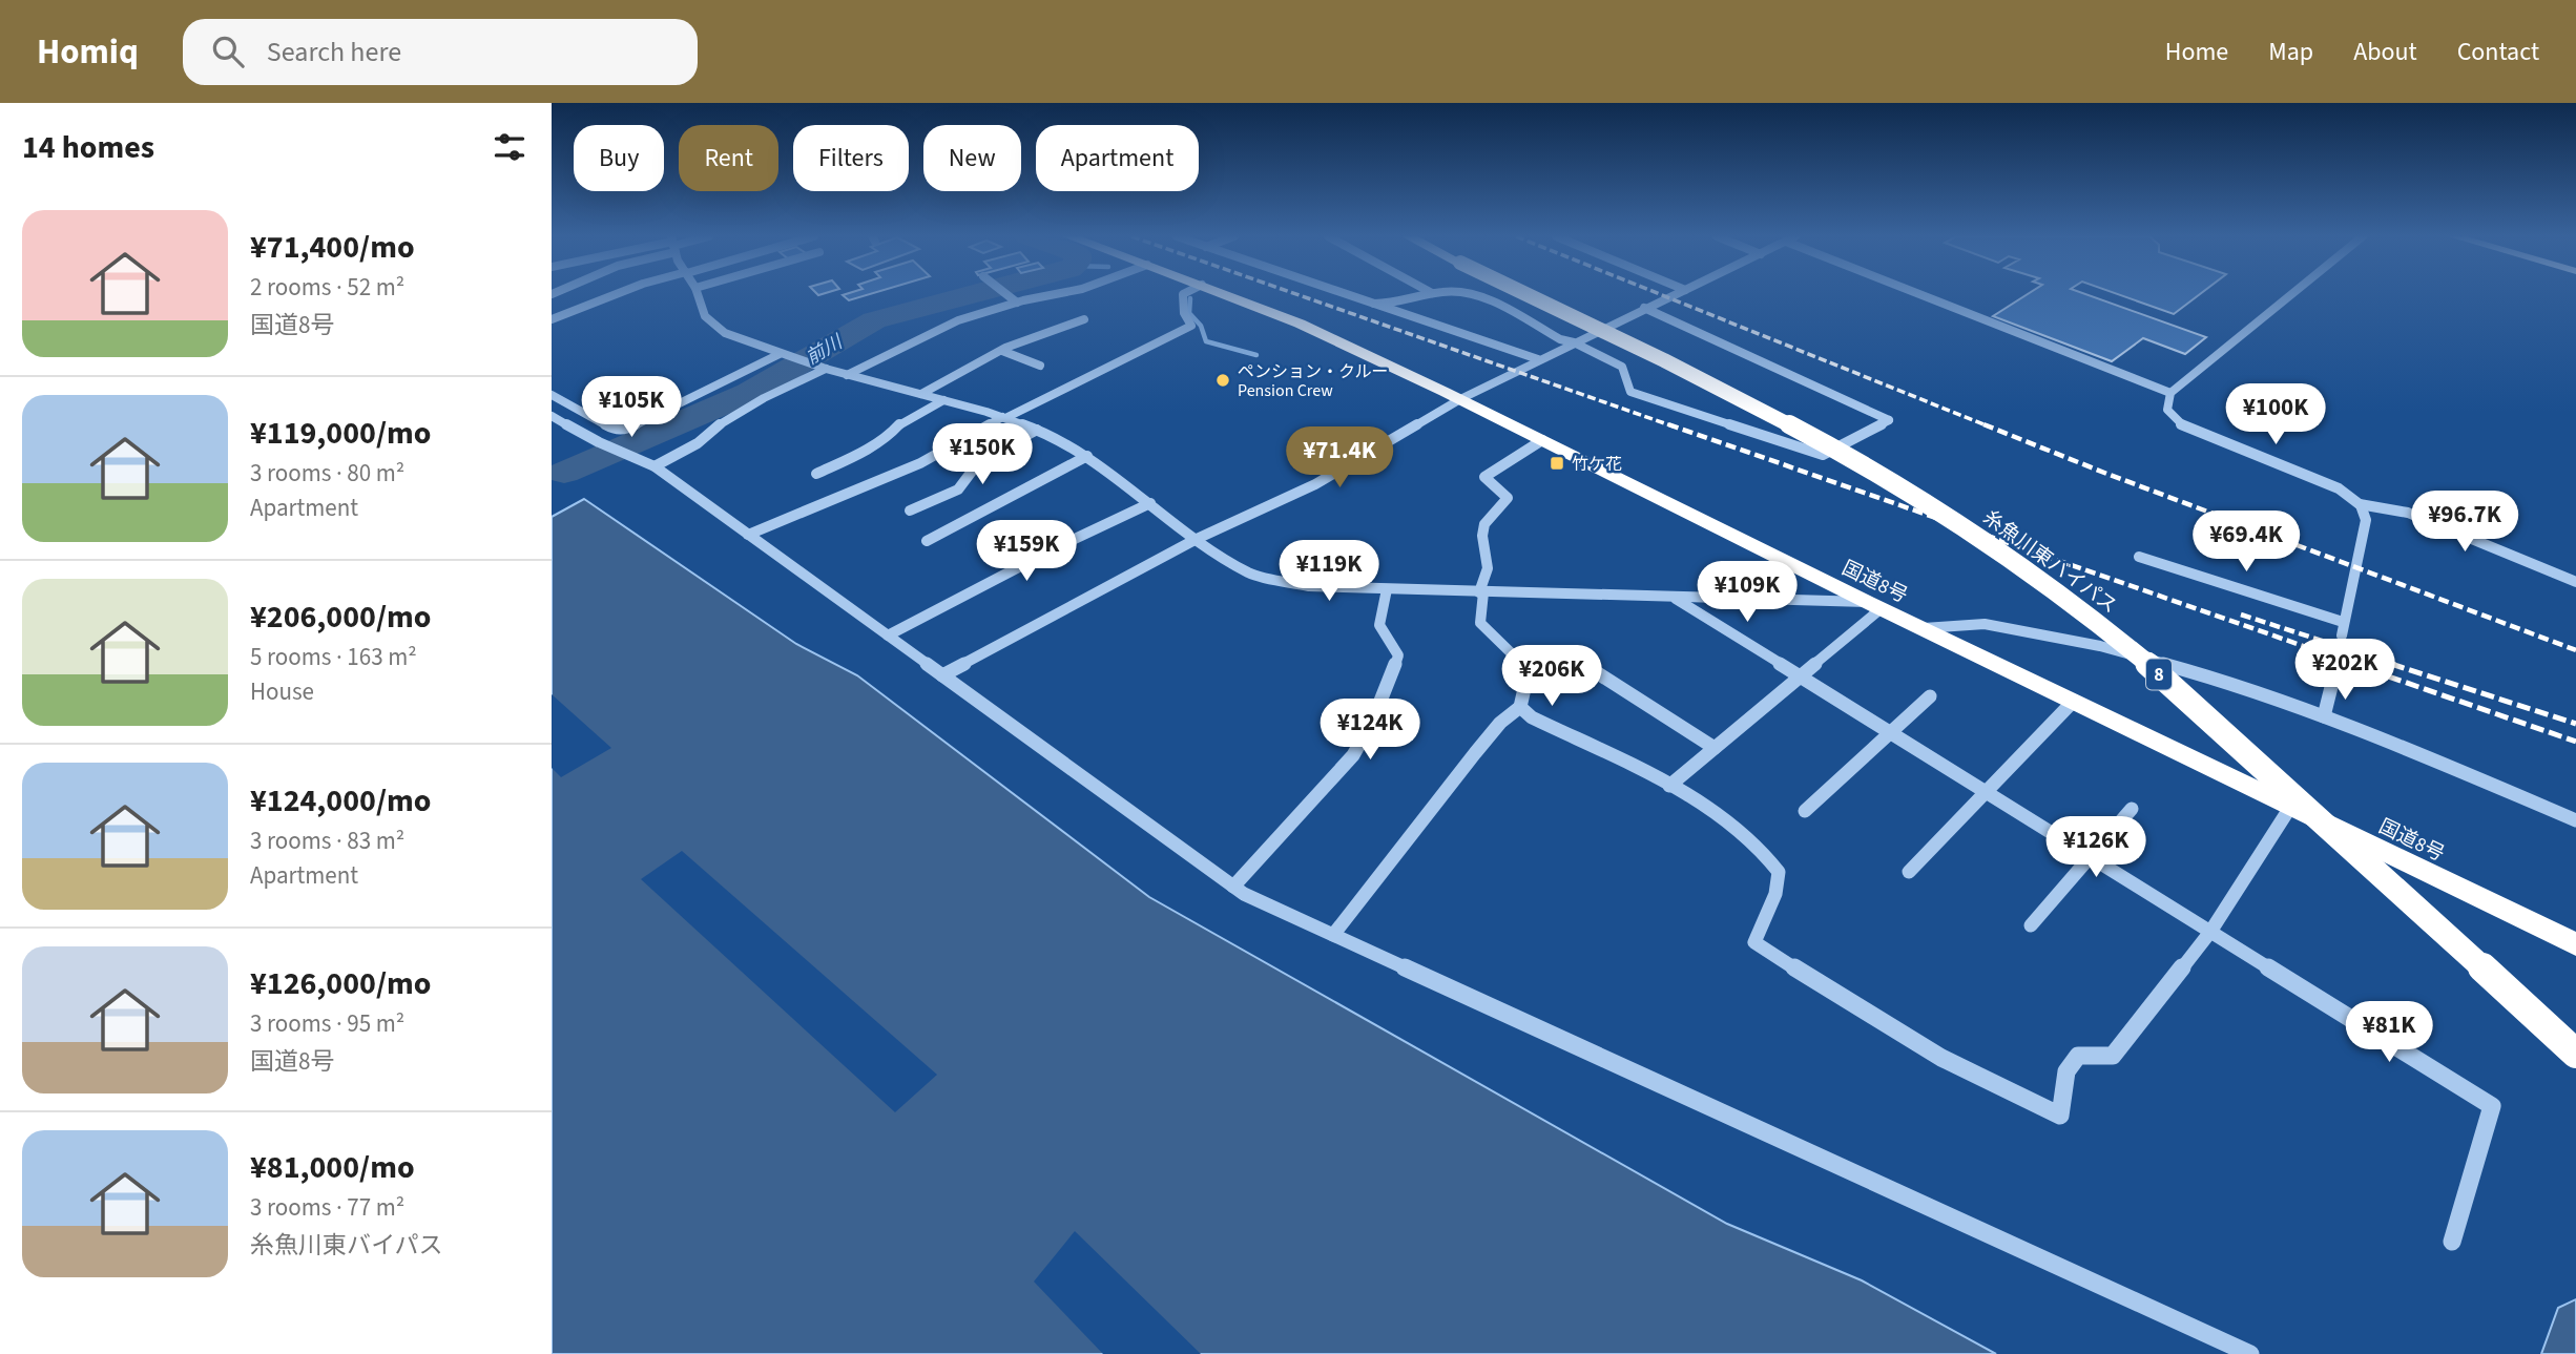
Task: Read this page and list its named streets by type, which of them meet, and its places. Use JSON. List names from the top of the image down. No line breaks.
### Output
{"streets":{"highway":["糸魚川東バイパス","国道8号","8"]},"water":["前川"],"places":{"other":["ペンション・クルー Pension Crew"],"transit":["竹ケ花"]},"page":{"header":"Homiq","search":"Search here","nav":["Home","Map","About","Contact"],"heading":"14 homes","chip":["Buy","Rent","Filters","New","Apartment"],"list":[{"name":"¥71,400/mo","note":"2 rooms · 52 m² · 国道8号"},{"name":"¥119,000/mo","note":"3 rooms · 80 m² · Apartment"},{"name":"¥206,000/mo","note":"5 rooms · 163 m² · House"},{"name":"¥124,000/mo","note":"3 rooms · 83 m² · Apartment"},{"name":"¥126,000/mo","note":"3 rooms · 95 m² · 国道8号"},{"name":"¥81,000/mo","note":"3 rooms · 77 m² · 糸魚川東バイパス"}],"price":["¥105K","¥100K","¥150K","¥71.4K","¥96.7K","¥69.4K","¥159K","¥119K","¥109K","¥202K","¥206K","¥124K","¥126K","¥81K"]}}
